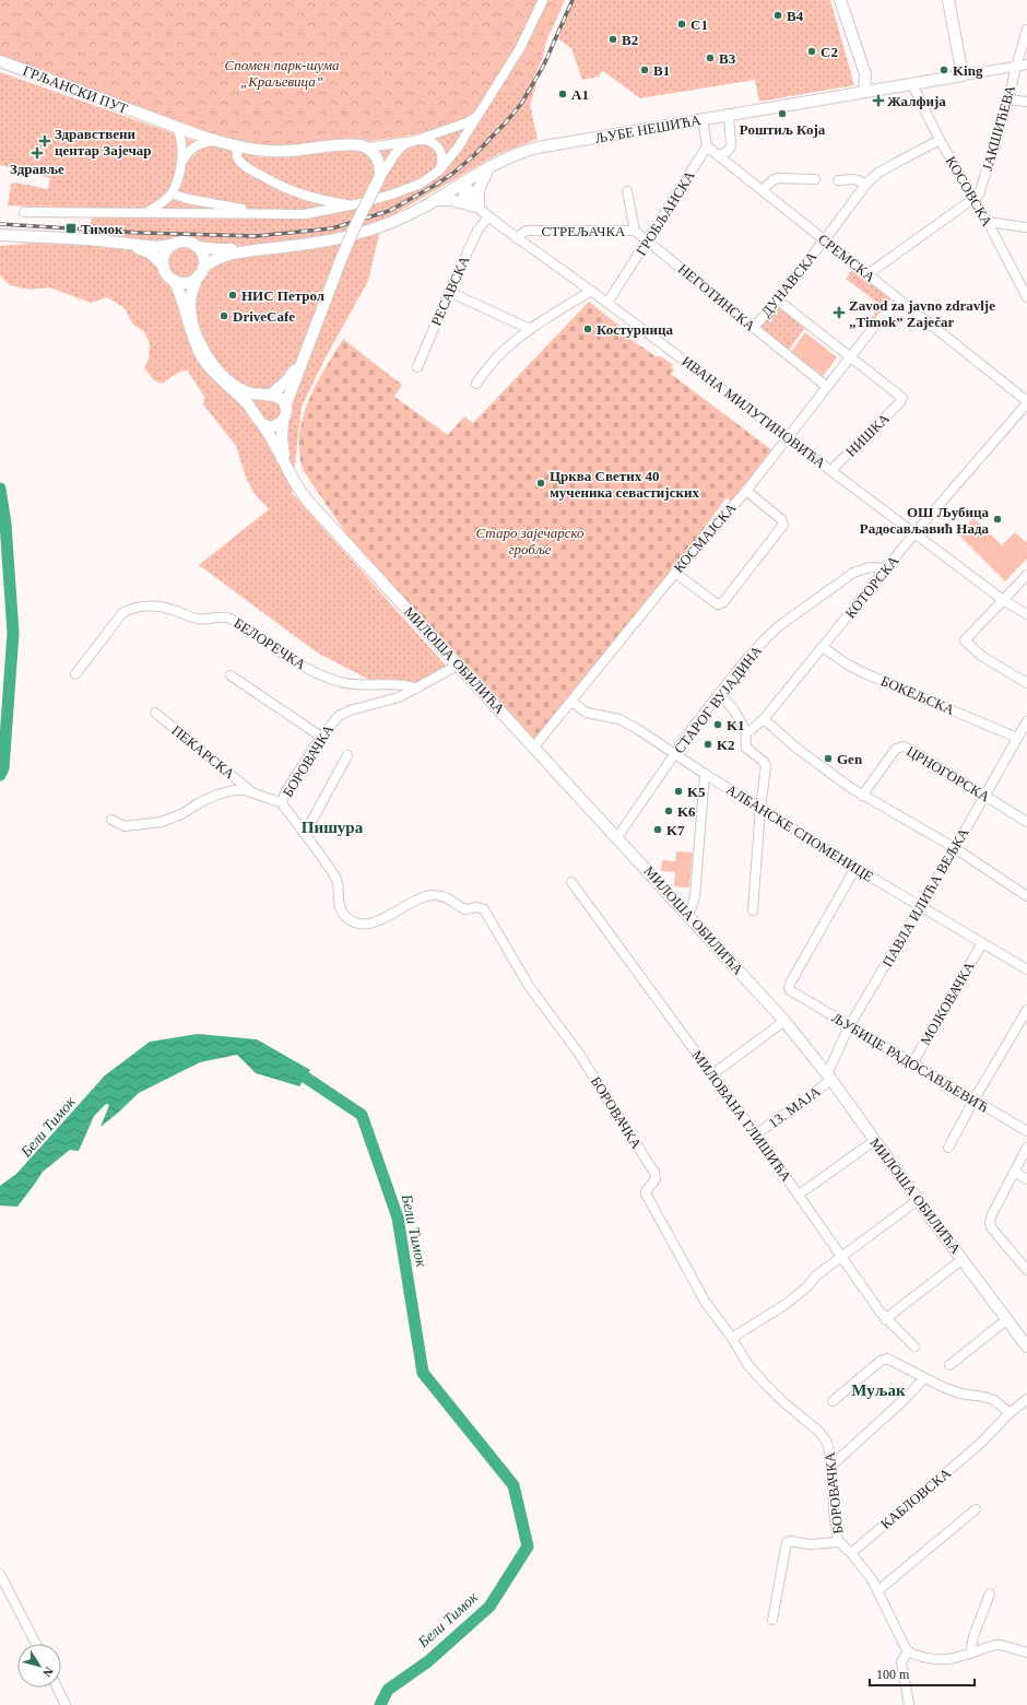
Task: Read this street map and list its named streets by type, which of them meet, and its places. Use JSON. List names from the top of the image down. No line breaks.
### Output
{"streets":{"main road":["ГРЉАНСКИ ПУТ","ЉУБЕ НЕШИЋА","МИЛОША ОБИЛИЋА"],"street":["ЈАКШИЋЕВА","КОСОВСКА","ГРОБЉАНСКА","СТРЕЉАЧКА","СРЕМСКА","ДУНАВСКА","РЕСАВСКА","НЕГОТИНСКА","ИВАНА МИЛУТИНОВИЋА","НИШКА","КОСМАЈСКА","КОТОРСКА","БЕЛОРЕЧКА","БОКЕЉСКА","СТАРОГ ВУЈАДИНА","ПЕКАРСКА","БОРОВАЧКА","ЦРНОГОРСКА","АЛБАНСКЕ СПОМЕНИЦЕ","ПАВЛА ИЛИЋА ВЕЉКА","МОЈКОВАЧКА","ЉУБИЦЕ РАДОСАВЉЕВИЋ","13. МАЈА","МИЛОВАНА ГЛИШИЋА","КАБЛОВСКА"]},"crossings":[["ЈАКШИЋЕВА","ЉУБЕ НЕШИЋА"],["ЈАКШИЋЕВА","КОСОВСКА"],["ЉУБЕ НЕШИЋА","КОСОВСКА"],["ЉУБЕ НЕШИЋА","ИВАНА МИЛУТИНОВИЋА"],["КОСОВСКА","ДУНАВСКА"],["ГРОБЉАНСКА","СТРЕЉАЧКА"],["ГРОБЉАНСКА","СРЕМСКА"],["ГРОБЉАНСКА","НЕГОТИНСКА"],["ГРОБЉАНСКА","ИВАНА МИЛУТИНОВИЋА"],["СТРЕЉАЧКА","НЕГОТИНСКА"],["СТРЕЉАЧКА","ИВАНА МИЛУТИНОВИЋА"],["СРЕМСКА","ДУНАВСКА"],["СРЕМСКА","КОТОРСКА"],["ДУНАВСКА","НЕГОТИНСКА"],["РЕСАВСКА","ИВАНА МИЛУТИНОВИЋА"],["НЕГОТИНСКА","КОСМАЈСКА"],["ИВАНА МИЛУТИНОВИЋА","НИШКА"],["ИВАНА МИЛУТИНОВИЋА","КОСМАЈСКА"],["ИВАНА МИЛУТИНОВИЋА","КОТОРСКА"],["НИШКА","КОСМАЈСКА"],["КОСМАЈСКА","МИЛОША ОБИЛИЋА"],["КОСМАЈСКА","АЛБАНСКЕ СПОМЕНИЦЕ"],["КОТОРСКА","БОКЕЉСКА"],["КОТОРСКА","СТАРОГ ВУЈАДИНА"],["БЕЛОРЕЧКА","БОРОВАЧКА"],["МИЛОША ОБИЛИЋА","СТАРОГ ВУЈАДИНА"],["МИЛОША ОБИЛИЋА","БОРОВАЧКА"],["МИЛОША ОБИЛИЋА","ПАВЛА ИЛИЋА ВЕЉКА"],["МИЛОША ОБИЛИЋА","13. МАЈА"],["БОКЕЉСКА","ПАВЛА ИЛИЋА ВЕЉКА"],["СТАРОГ ВУЈАДИНА","АЛБАНСКЕ СПОМЕНИЦЕ"],["БОРОВАЧКА","КАБЛОВСКА"],["ЦРНОГОРСКА","ПАВЛА ИЛИЋА ВЕЉКА"],["АЛБАНСКЕ СПОМЕНИЦЕ","ПАВЛА ИЛИЋА ВЕЉКА"],["АЛБАНСКЕ СПОМЕНИЦЕ","МОЈКОВАЧКА"],["АЛБАНСКЕ СПОМЕНИЦЕ","ЉУБИЦЕ РАДОСАВЉЕВИЋ"],["ПАВЛА ИЛИЋА ВЕЉКА","ЉУБИЦЕ РАДОСАВЉЕВИЋ"],["ПАВЛА ИЛИЋА ВЕЉКА","13. МАЈА"],["МОЈКОВАЧКА","ЉУБИЦЕ РАДОСАВЉЕВИЋ"],["13. МАЈА","МИЛОВАНА ГЛИШИЋА"]],"districts":["Пишура","Муљак"],"water":["Бели Тимок"],"parks":["Спомен парк-шума „Краљевица”","Старо зајечарско гробље"],"places":{"other":["B4","C1","B2","C2","B3","B1","King","A1","Роштиљ Која","НИС Петрол","DriveCafe","Костурница","Црква Светих 40 мученика севастијских","ОШ Љубица Радосављавић Нада","K1","K2","Gen","K5","K6","K7"],"health":["Жалфија","Здравствени центар Зајечар","Здравље","Zavod za javno zdravlje „Timok” Zaječar"],"transit":["Тимок"]},"scale_bar":"100 m","north":"bottom right"}
